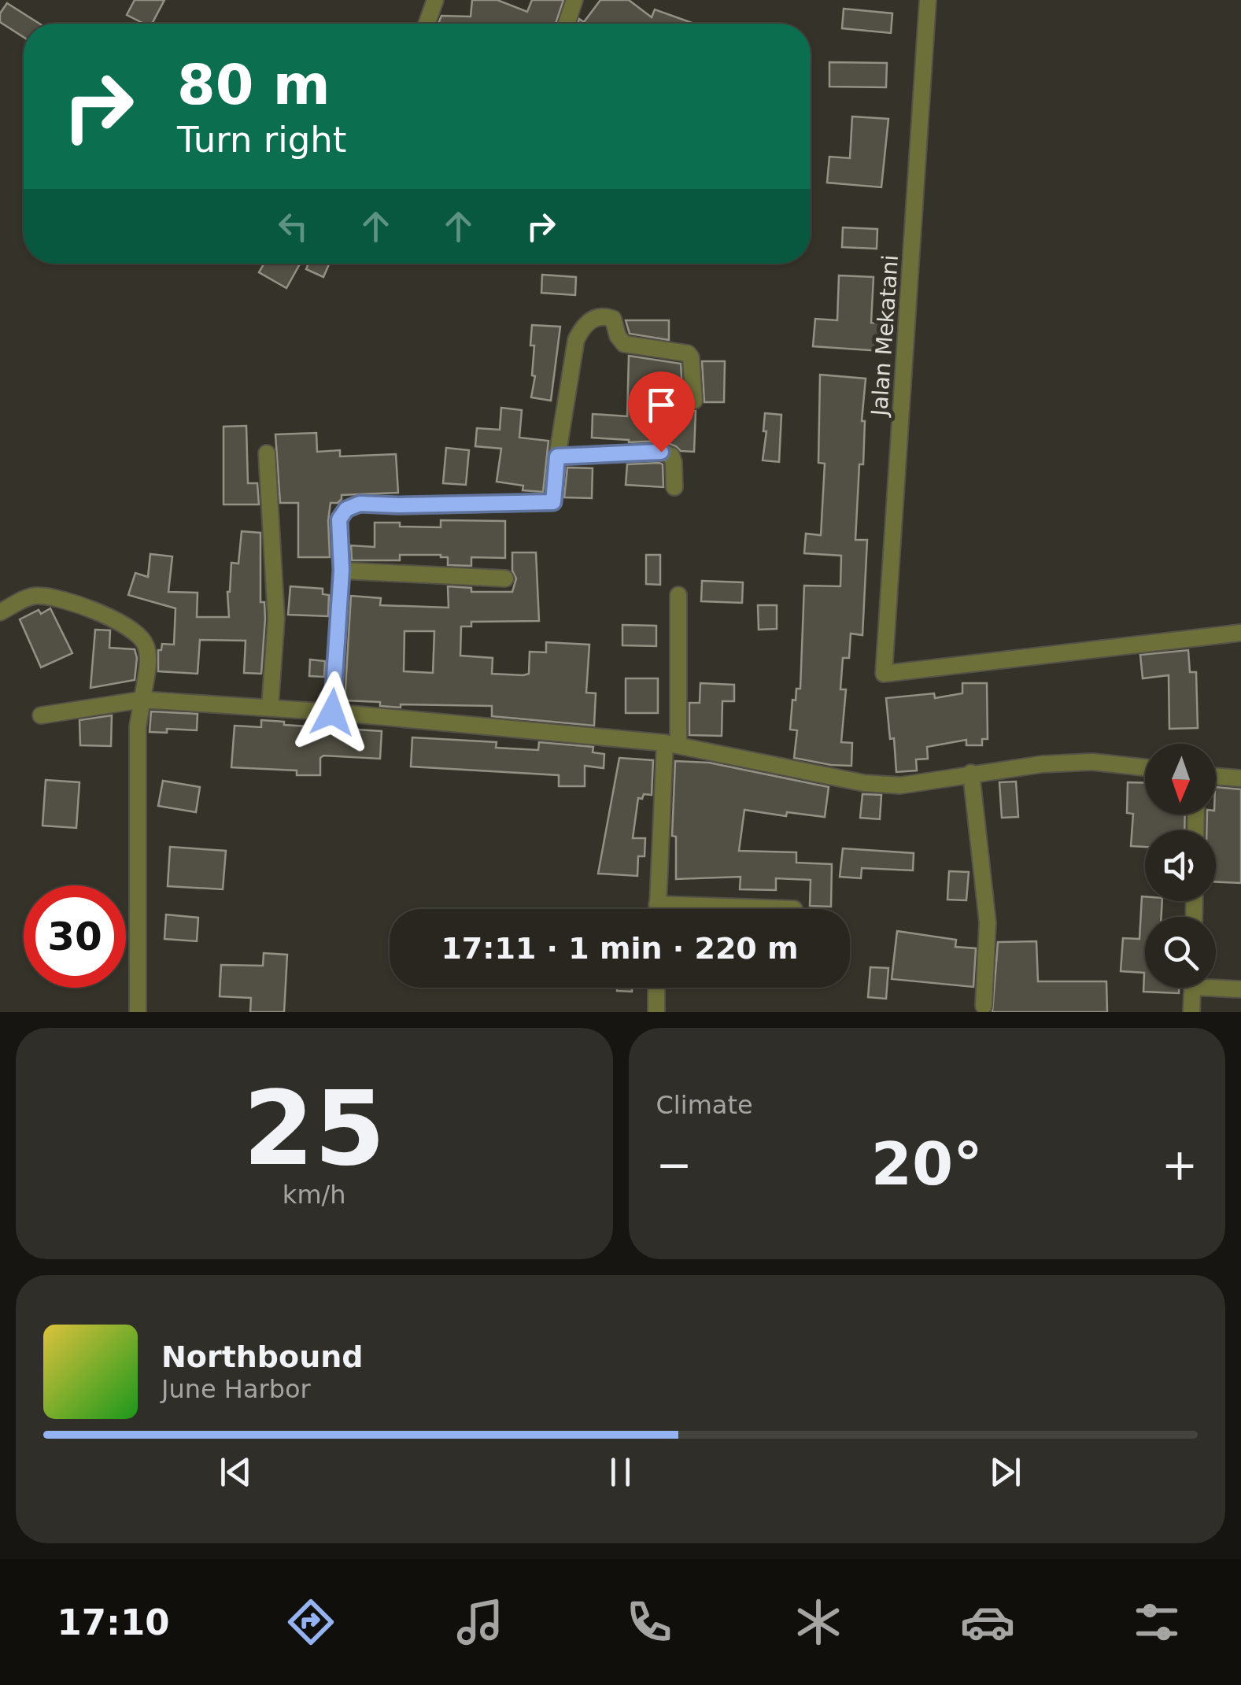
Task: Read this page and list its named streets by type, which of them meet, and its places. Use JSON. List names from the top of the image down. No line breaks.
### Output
{"streets":{"street":["Jalan Mekatani"]},"north":"bottom","page":{"turn":["80 m","Turn right"],"limit":"30","trip":"17:11 · 1 min · 220 m","tile":[["25","km/h"],"Climate"],"heat":["−","20°","+"],"song":["Northbound","June Harbor"],"tabs":"17:10"}}
